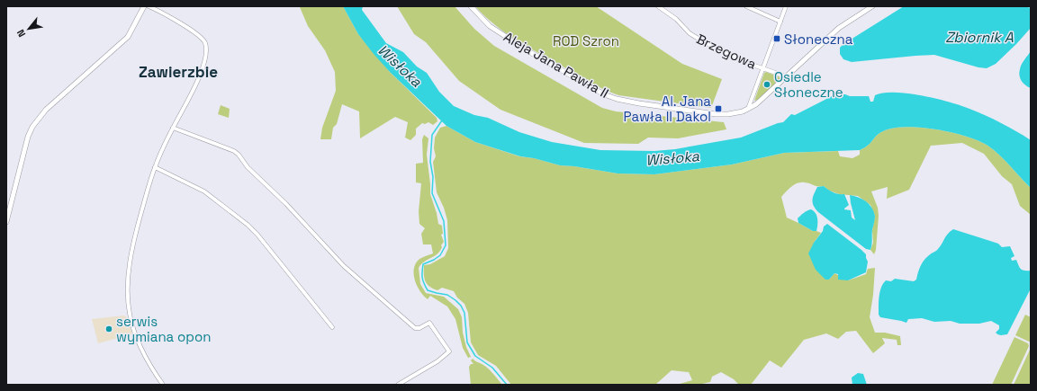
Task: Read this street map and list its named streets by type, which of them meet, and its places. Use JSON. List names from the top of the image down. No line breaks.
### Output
{"streets":{"street":["Brzegowa","Aleja Jana Pawła II"]},"districts":["Zawierzbie"],"water":["Zbiornik A","Wisłoka"],"parks":["ROD Szron"],"places":{"transit":["Słoneczna","Al. Jana Pawła II Dakol"],"other":["Osiedle Słoneczne","serwis wymiana opon"]},"north":"bottom left"}
